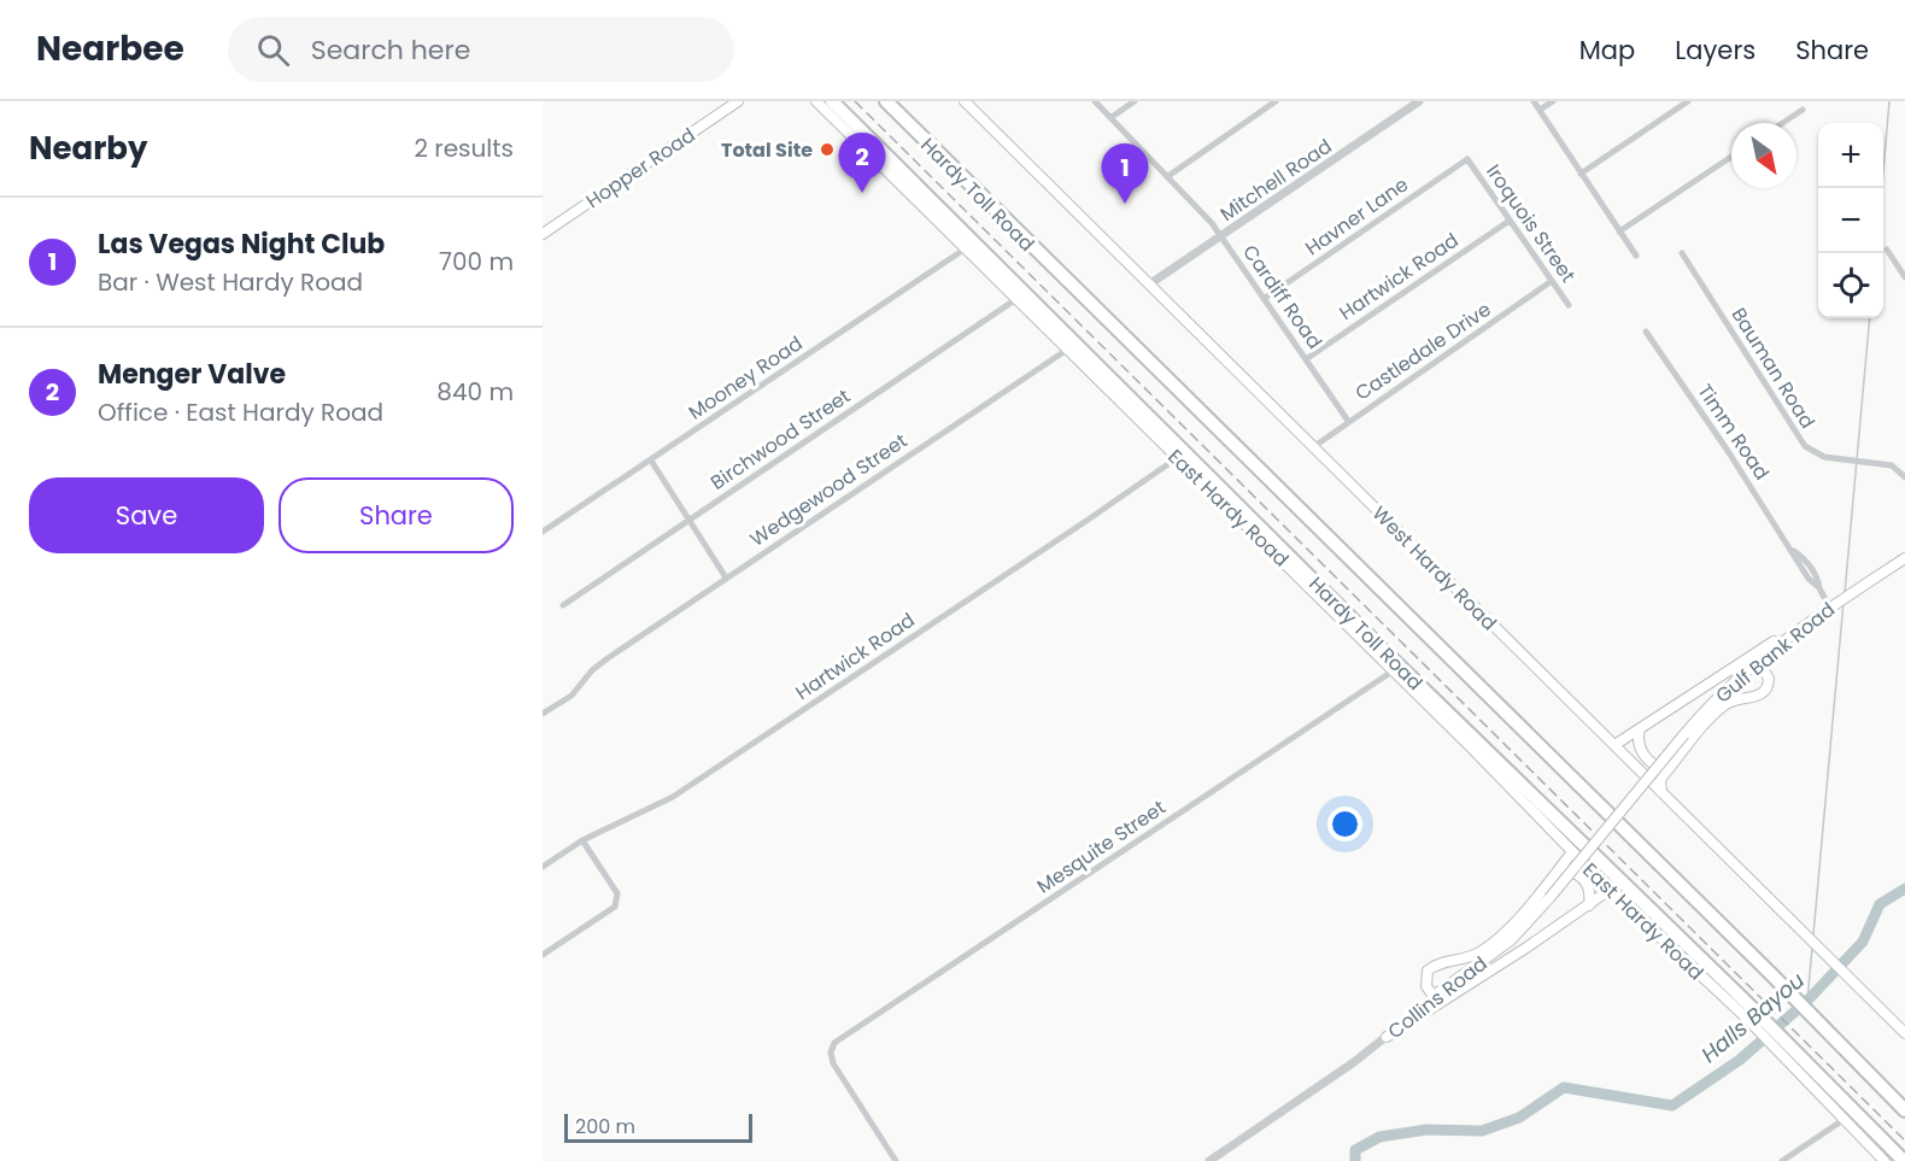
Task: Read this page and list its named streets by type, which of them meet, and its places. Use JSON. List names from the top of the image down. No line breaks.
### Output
{"streets":{"highway":["Hardy Toll Road"],"main road":["Hopper Road","East Hardy Road","West Hardy Road","Gulf Bank Road","Collins Road"],"street":["Mitchell Road","Havner Lane","Iroquois Street","Hartwick Road","Cardiff Road","Castledale Drive","Bauman Road","Mooney Road","Timm Road","Birchwood Street","Wedgewood Street","Mesquite Street"]},"crossings":[["Mitchell Road","Cardiff Road"],["Mitchell Road","West Hardy Road"],["Hardy Toll Road","East Hardy Road"],["Havner Lane","Iroquois Street"],["Havner Lane","Cardiff Road"],["Iroquois Street","Hartwick Road"],["Iroquois Street","Castledale Drive"],["Hartwick Road","Cardiff Road"],["Hartwick Road","East Hardy Road"],["Cardiff Road","Castledale Drive"],["Castledale Drive","West Hardy Road"],["Mooney Road","East Hardy Road"],["Timm Road","Gulf Bank Road"],["Birchwood Street","East Hardy Road"],["Wedgewood Street","East Hardy Road"],["East Hardy Road","Mesquite Street"],["Gulf Bank Road","Collins Road"]],"water":["Halls Bayou"],"places":["Total Site"],"scale_bar":"200 m","north":"bottom right","page":{"header":"Nearbee","search":"Search here","nav":["Map","Layers","Share"],"heading":["Nearby","2 results"],"map_buttons":["+","−"],"pins":["2","1"],"list":[{"mark":"1","name":"Las Vegas Night Club","note":"Bar · West Hardy Road","value":"700 m"},{"mark":"2","name":"Menger Valve","note":"Office · East Hardy Road","value":"840 m"}],"buttons":["Save","Share"],"scale":"200 m"}}
